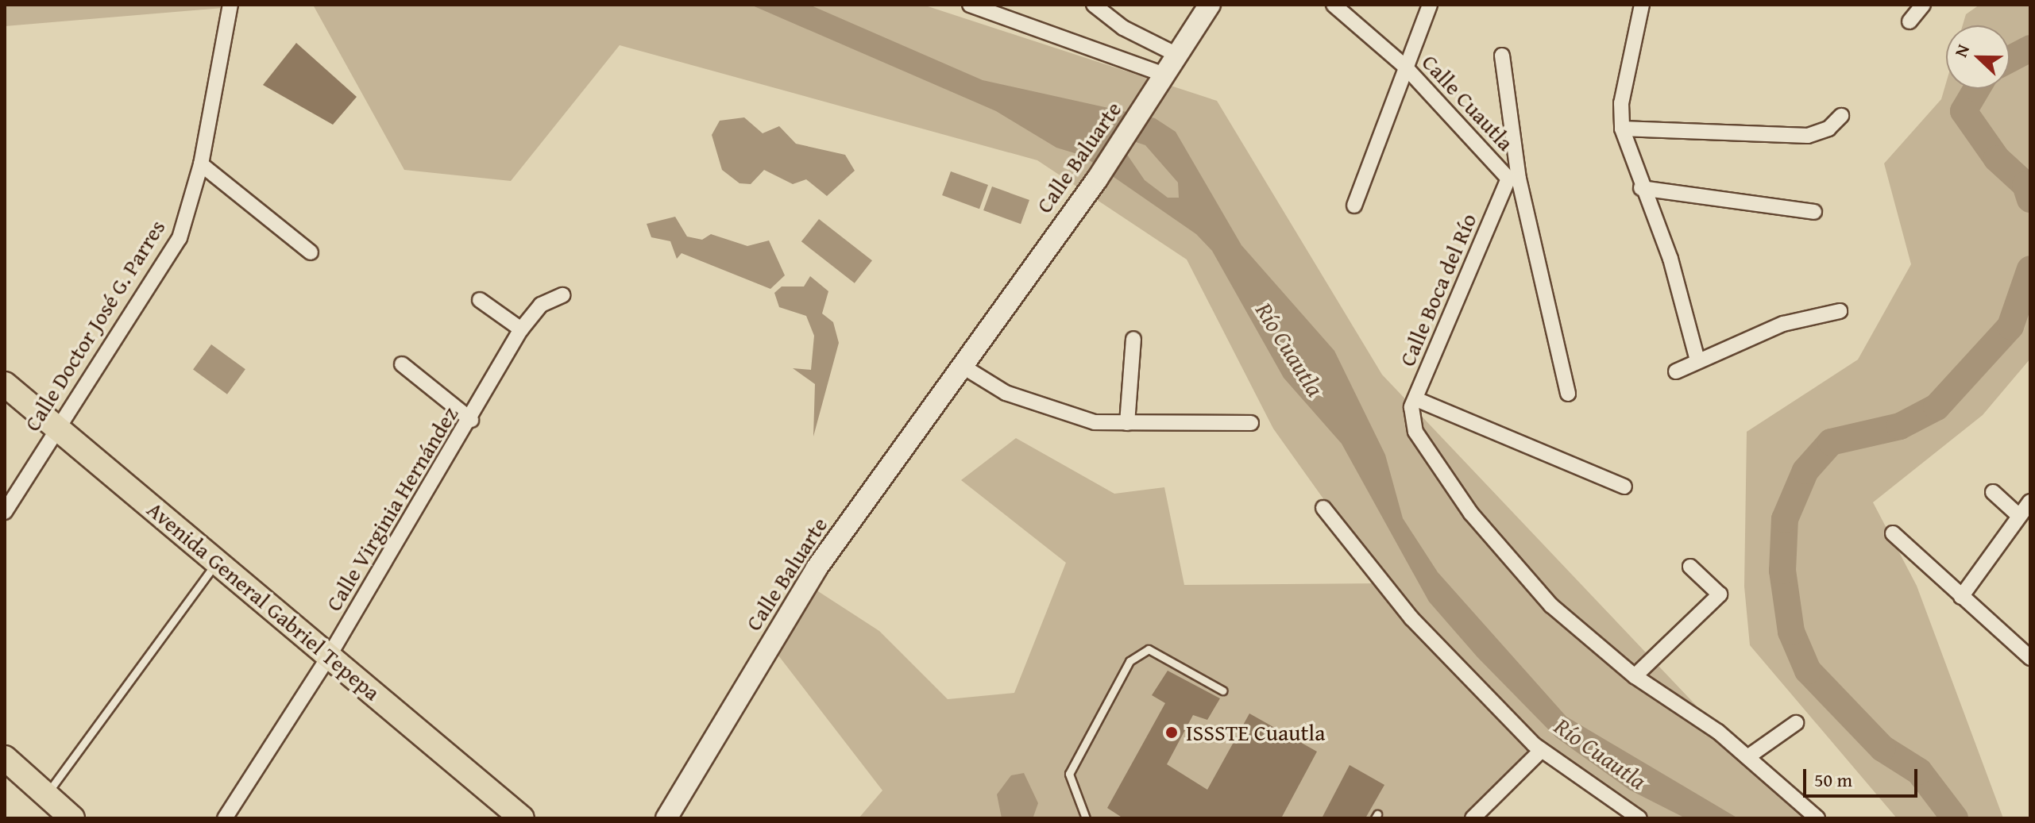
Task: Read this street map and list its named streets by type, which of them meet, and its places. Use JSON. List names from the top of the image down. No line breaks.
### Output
{"streets":{"main road":["Avenida General Gabriel Tepepa"],"street":["Calle Cuautla","Calle Baluarte","Calle Boca del Río","Calle Doctor José G. Parres","Calle Virginia Hernández"]},"crossings":[["Calle Cuautla","Calle Boca del Río"],["Calle Doctor José G. Parres","Avenida General Gabriel Tepepa"],["Calle Virginia Hernández","Avenida General Gabriel Tepepa"]],"water":["Río Cuautla"],"places":["ISSSTE Cuautla"],"scale_bar":"50 m","north":"left"}
